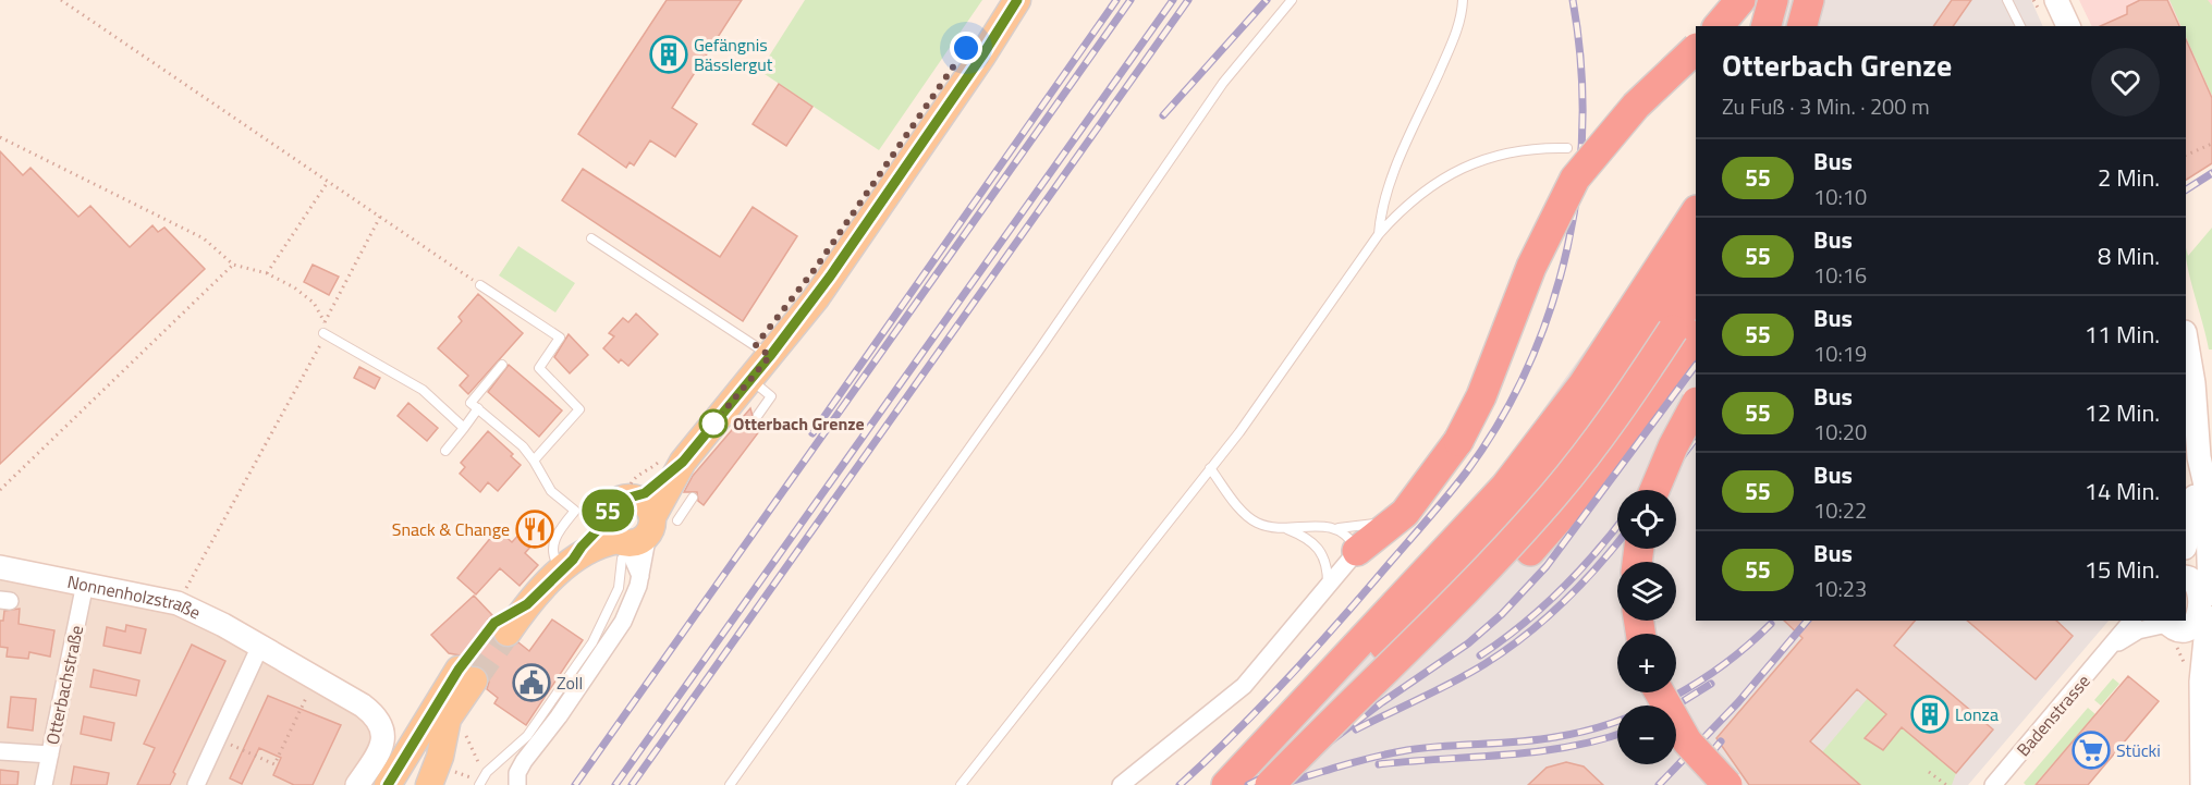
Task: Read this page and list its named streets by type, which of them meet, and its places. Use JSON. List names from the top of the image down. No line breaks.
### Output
{"streets":{"main road":["Nonnenholzstraße"],"street":["Otterbachstraße","Badenstrasse"]},"crossings":[["Nonnenholzstraße","Otterbachstraße"]],"places":{"building":["Gefängnis Bässlergut","Lonza"],"other":["Otterbach Grenze"],"restaurant":["Snack & Change"],"public building":["Zoll"],"supermarket":["Stücki"]},"lines":["bus line 55"],"page":{"on_map":"55","heading":["Otterbach Grenze","Zu Fuß · 3 Min. · 200 m"],"list":[{"mark":"55","name":"Bus","note":"10:10","value":"2 Min."},{"mark":"55","name":"Bus","note":"10:16","value":"8 Min."},{"mark":"55","name":"Bus","note":"10:19","value":"11 Min."},{"mark":"55","name":"Bus","note":"10:20","value":"12 Min."},{"mark":"55","name":"Bus","note":"10:22","value":"14 Min."},{"mark":"55","name":"Bus","note":"10:23","value":"15 Min."}],"map_buttons":["+","−"]}}
